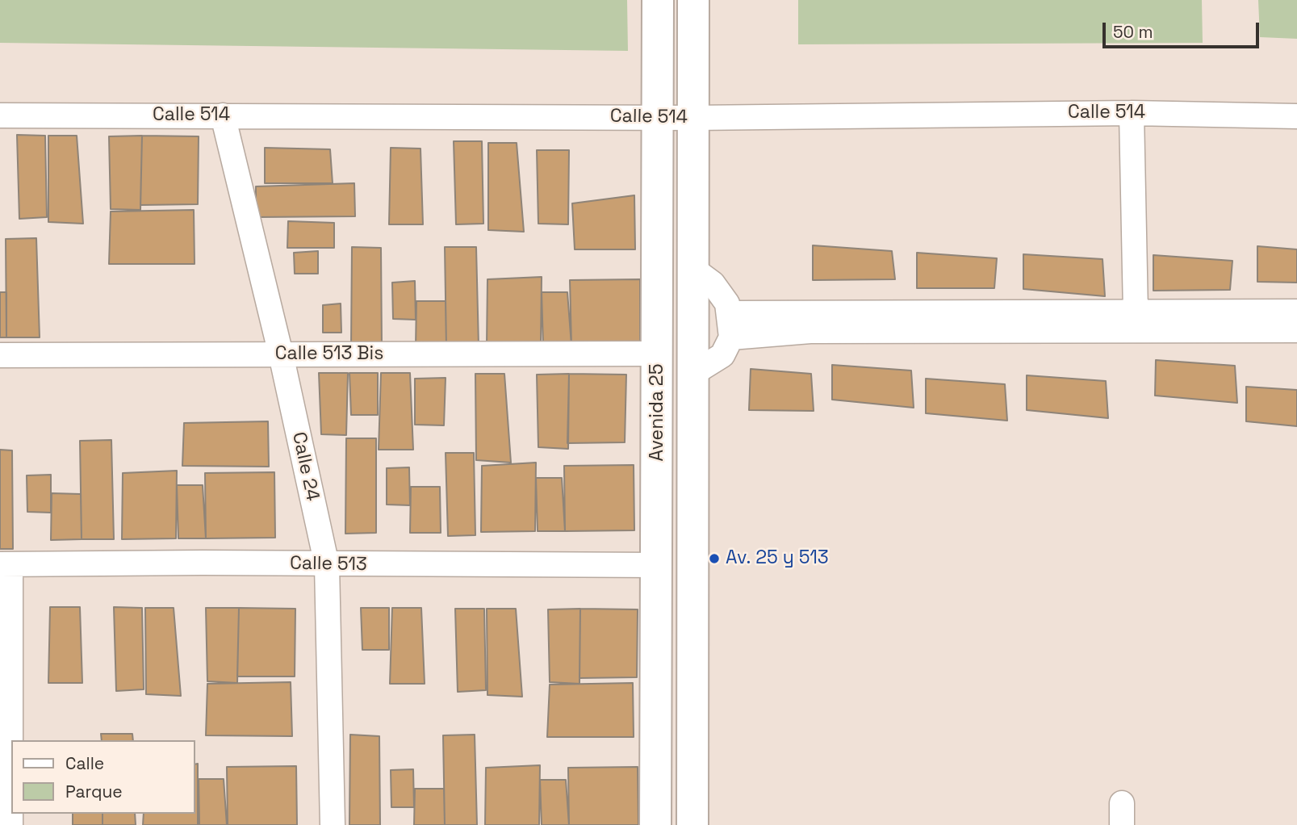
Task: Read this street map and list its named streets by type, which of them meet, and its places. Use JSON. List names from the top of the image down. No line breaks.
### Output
{"streets":{"main road":["Avenida 25"],"street":["Calle 514","Calle 513 Bis","Calle 24","Calle 513"]},"crossings":[["Calle 514","Avenida 25"],["Calle 514","Calle 24"],["Calle 513 Bis","Avenida 25"],["Calle 513 Bis","Calle 24"],["Avenida 25","Calle 513"],["Calle 24","Calle 513"]],"places":["Av. 25 y 513"],"legend":["Calle","Parque"],"scale_bar":"50 m"}
